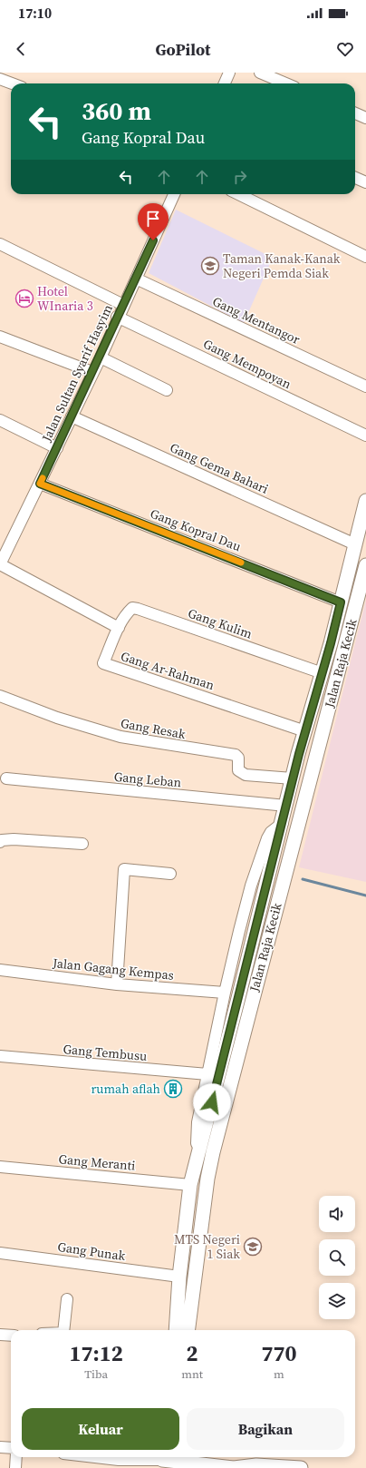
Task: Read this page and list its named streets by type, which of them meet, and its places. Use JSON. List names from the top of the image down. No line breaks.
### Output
{"streets":{"main road":["Jalan Raja Kecik"],"street":["Gang Mentangor","Gang Mempoyan","Jalan Sultan Syarif Hasyim","Gang Gema Bahari","Gang Kopral Dau","Gang Kulim","Gang Ar-Rahman","Gang Resak","Gang Leban","Jalan Gagang Kempas","Gang Tembusu","Gang Meranti","Gang Punak"]},"crossings":[["Gang Mentangor","Jalan Sultan Syarif Hasyim"],["Gang Mempoyan","Jalan Sultan Syarif Hasyim"],["Jalan Sultan Syarif Hasyim","Gang Gema Bahari"],["Jalan Sultan Syarif Hasyim","Gang Kopral Dau"],["Gang Gema Bahari","Jalan Raja Kecik"],["Gang Kopral Dau","Jalan Raja Kecik"],["Gang Kulim","Jalan Raja Kecik"],["Gang Kulim","Gang Ar-Rahman"],["Jalan Raja Kecik","Gang Ar-Rahman"],["Jalan Raja Kecik","Gang Resak"],["Jalan Raja Kecik","Gang Leban"],["Jalan Raja Kecik","Gang Meranti"],["Jalan Raja Kecik","Gang Punak"]],"places":{"school or university":["Taman Kanak-Kanak Negeri Pemda Siak","MTS Negeri 1 Siak"],"hotel":["Hotel WInaria 3"],"building":["rumah aflah"]},"page":{"status":"17:10","header":"GoPilot","turn":["360 m","Gang Kopral Dau"],"eta":["17:12","Tiba","2","mnt","770","m"],"buttons":["Keluar","Bagikan"]}}
